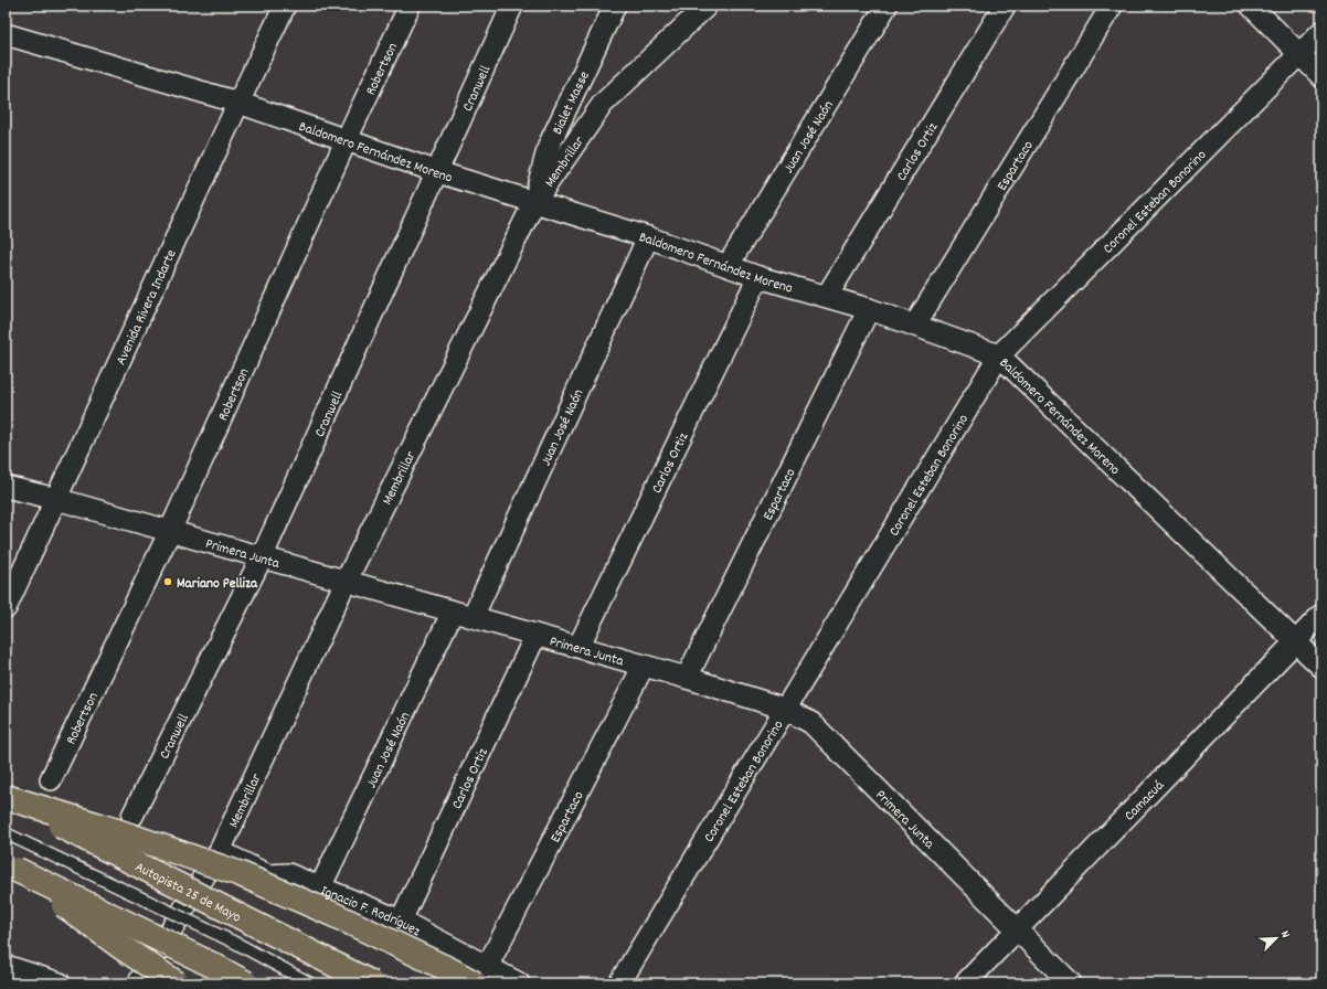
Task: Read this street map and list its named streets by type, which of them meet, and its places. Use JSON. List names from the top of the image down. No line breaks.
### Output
{"streets":{"highway":["Autopista 25 de Mayo"],"street":["Robertson","Cranwell","Bialet Masse","Juan José Naón","Baldomero Fernández Moreno","Carlos Ortiz","Membrillar","Espartaco","Coronel Esteban Bonorino","Avenida Rivera Indarte","Primera Junta","Camacuá","Ignacio F. Rodríguez"]},"crossings":[["Robertson","Baldomero Fernández Moreno"],["Robertson","Primera Junta"],["Cranwell","Baldomero Fernández Moreno"],["Cranwell","Primera Junta"],["Bialet Masse","Baldomero Fernández Moreno"],["Bialet Masse","Membrillar"],["Juan José Naón","Baldomero Fernández Moreno"],["Juan José Naón","Primera Junta"],["Juan José Naón","Ignacio F. Rodríguez"],["Baldomero Fernández Moreno","Carlos Ortiz"],["Baldomero Fernández Moreno","Membrillar"],["Baldomero Fernández Moreno","Espartaco"],["Baldomero Fernández Moreno","Coronel Esteban Bonorino"],["Baldomero Fernández Moreno","Avenida Rivera Indarte"],["Baldomero Fernández Moreno","Camacuá"],["Carlos Ortiz","Primera Junta"],["Carlos Ortiz","Ignacio F. Rodríguez"],["Membrillar","Primera Junta"],["Membrillar","Ignacio F. Rodríguez"],["Espartaco","Primera Junta"],["Espartaco","Ignacio F. Rodríguez"],["Coronel Esteban Bonorino","Primera Junta"],["Avenida Rivera Indarte","Primera Junta"],["Primera Junta","Camacuá"]],"places":["Mariano Pelliza"],"north":"top right"}
